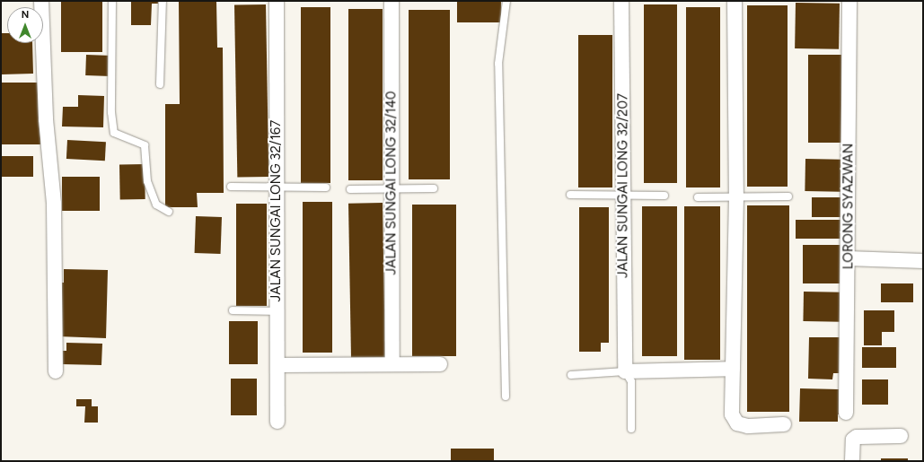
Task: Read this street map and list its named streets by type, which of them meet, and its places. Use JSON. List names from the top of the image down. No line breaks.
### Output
{"streets":{"street":["JALAN SUNGAI LONG 32/140","JALAN SUNGAI LONG 32/207","LORONG SYAZWAN","JALAN SUNGAI LONG 32/167"]},"north":"top"}
